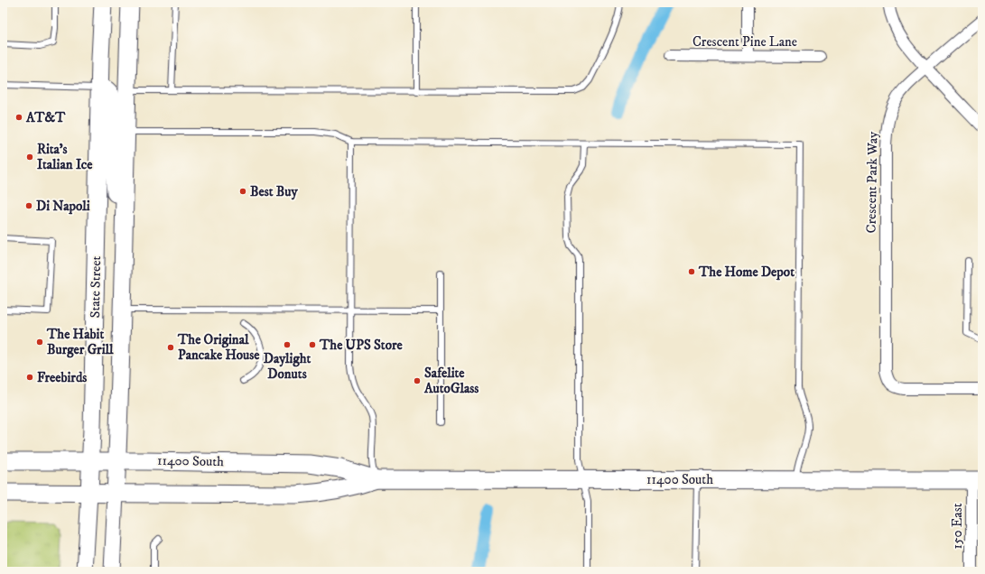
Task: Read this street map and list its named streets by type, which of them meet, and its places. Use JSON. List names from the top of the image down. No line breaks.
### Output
{"streets":{"main road":["State Street","11400 South"],"street":["Crescent Pine Lane","Crescent Park Way","150 East"]},"crossings":[["State Street","11400 South"],["11400 South","150 East"]],"places":["AT&T","Rita's Italian Ice","Best Buy","Di Napoli","The Home Depot","The Habit Burger Grill","Daylight Donuts","The UPS Store","The Original Pancake House","Freebirds","Safelite AutoGlass"]}
